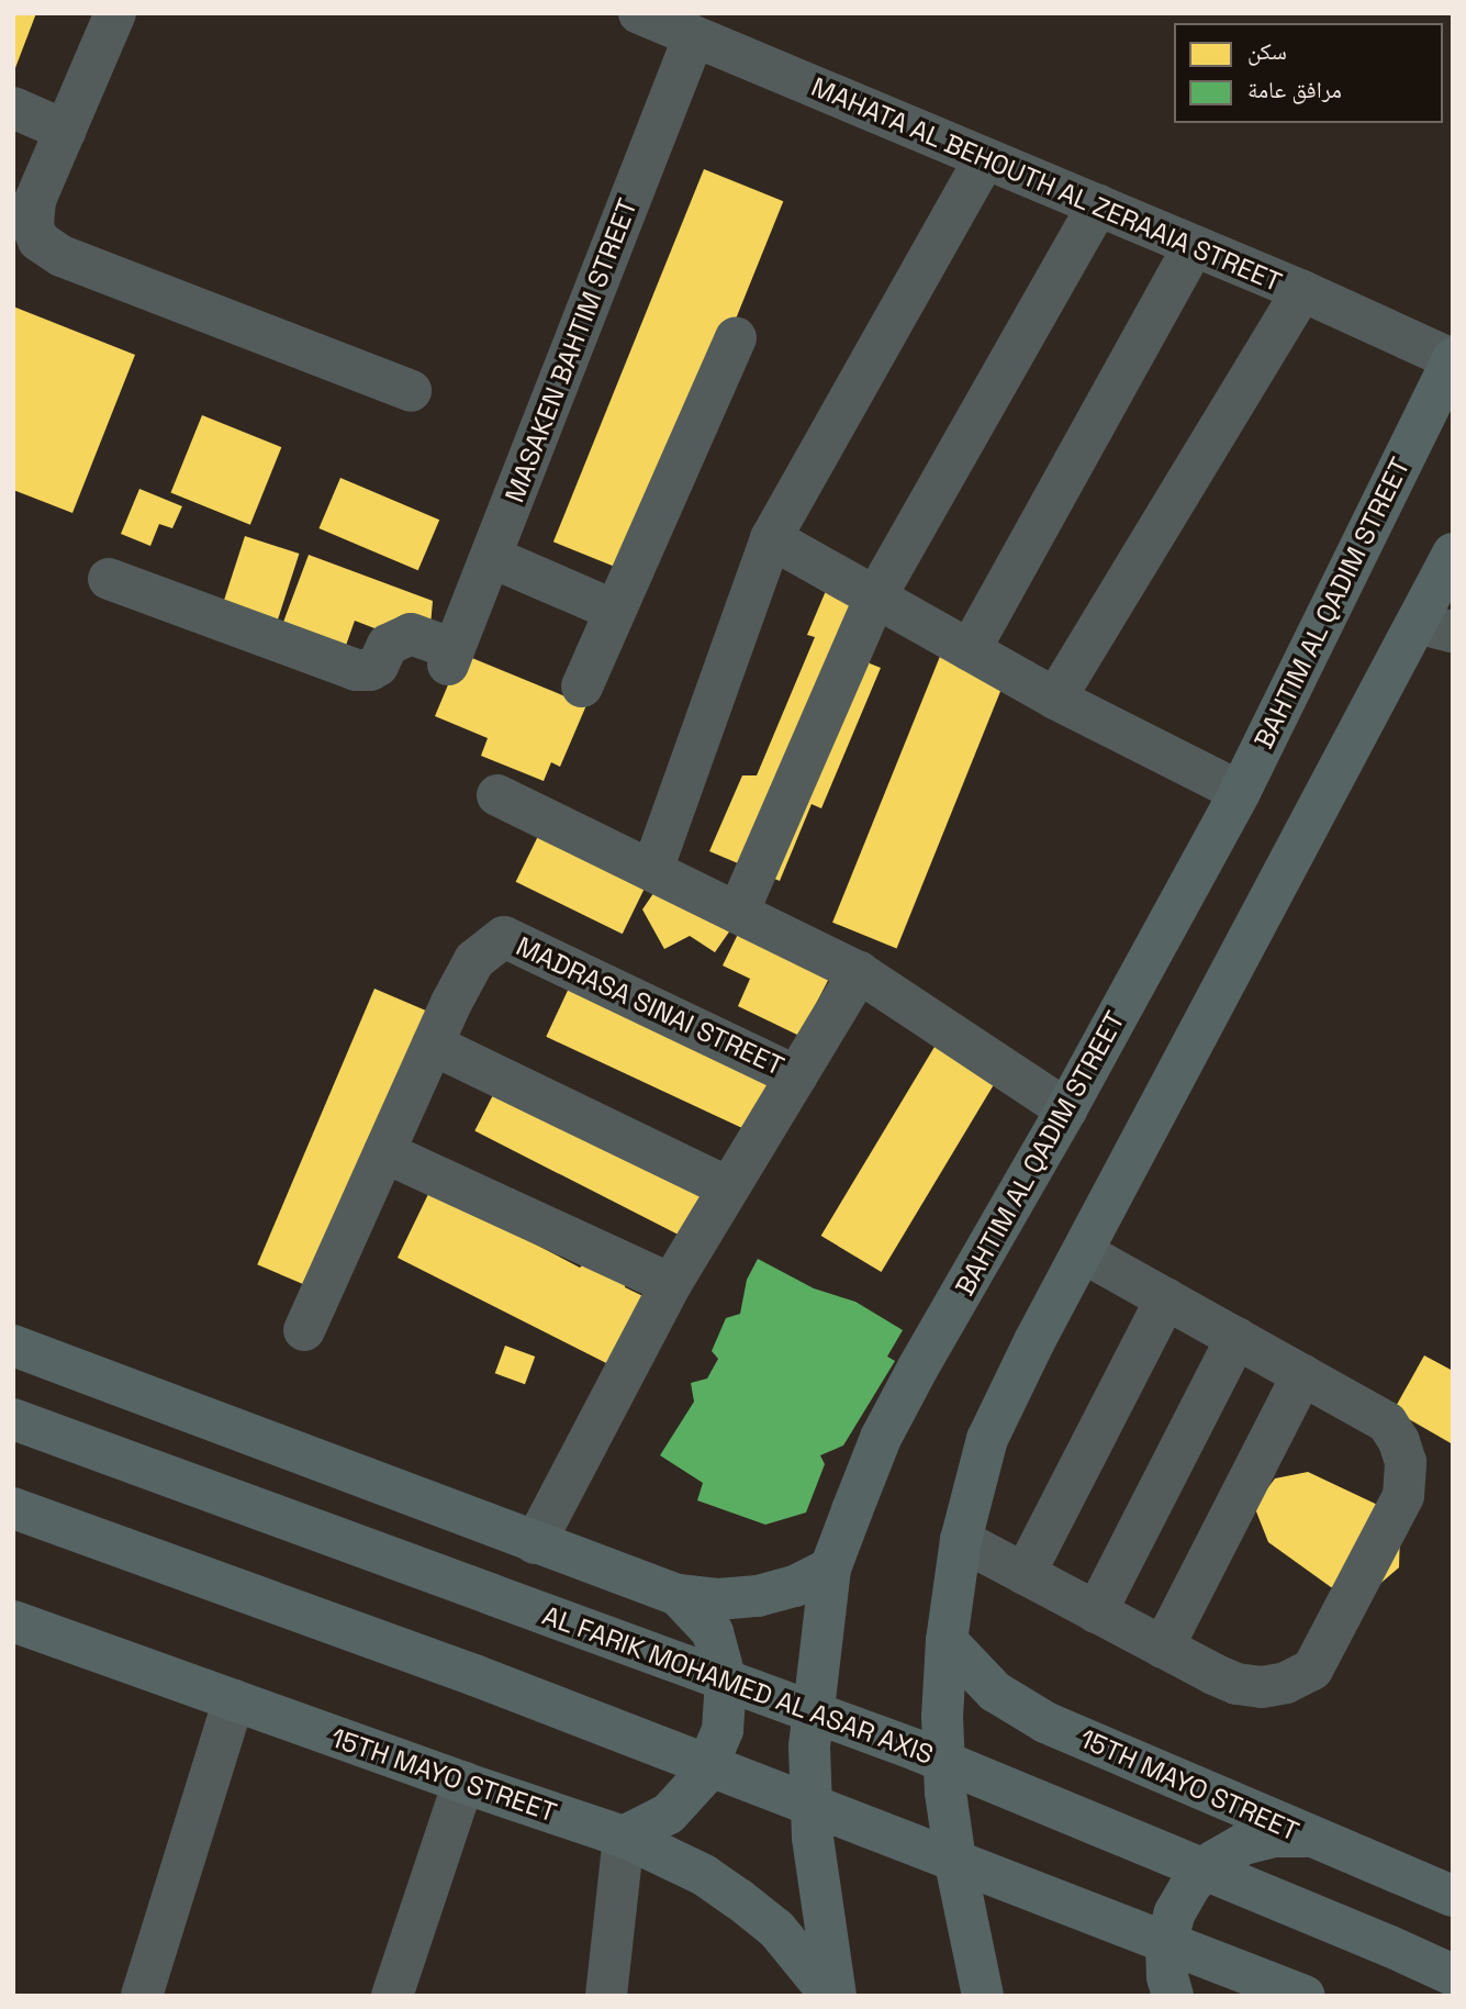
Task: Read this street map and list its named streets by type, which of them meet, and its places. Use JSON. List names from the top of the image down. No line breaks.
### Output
{"streets":{"main road":["BAHTIM AL QADIM STREET","AL FARIK MOHAMED AL ASAR AXIS","15TH MAYO STREET"],"street":["MAHATA AL BEHOUTH AL ZERAAIA STREET","MASAKEN BAHTIM STREET","MADRASA SINAI STREET"]},"crossings":[["MAHATA AL BEHOUTH AL ZERAAIA STREET","MASAKEN BAHTIM STREET"],["MAHATA AL BEHOUTH AL ZERAAIA STREET","BAHTIM AL QADIM STREET"],["BAHTIM AL QADIM STREET","15TH MAYO STREET"]],"legend":["سكن","مرافق عامة"]}
